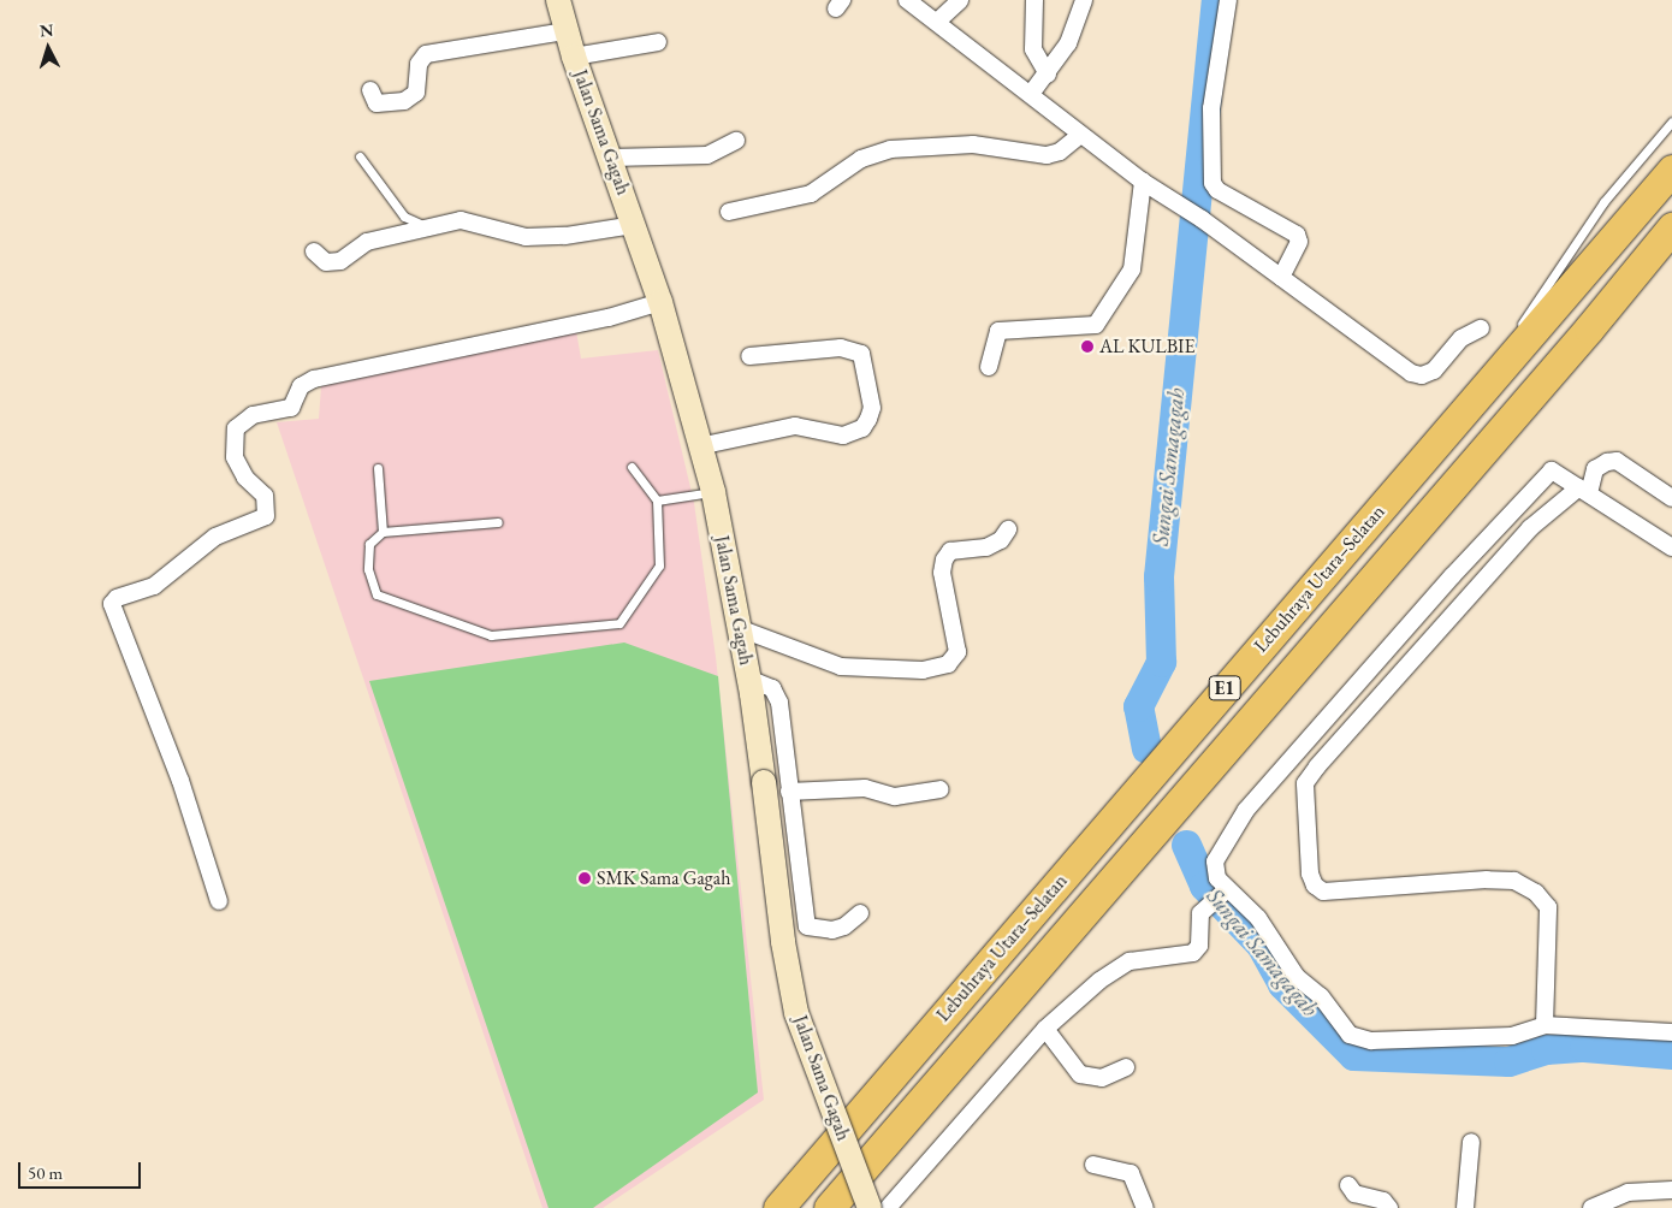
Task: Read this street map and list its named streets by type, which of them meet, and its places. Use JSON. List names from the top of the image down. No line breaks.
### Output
{"streets":{"highway":["Lebuhraya Utara–Selatan","E1"],"street":["Jalan Sama Gagah"]},"water":["Sungai Samagagah"],"places":["AL KULBIE","SMK Sama Gagah"],"scale_bar":"50 m","north":"top"}
